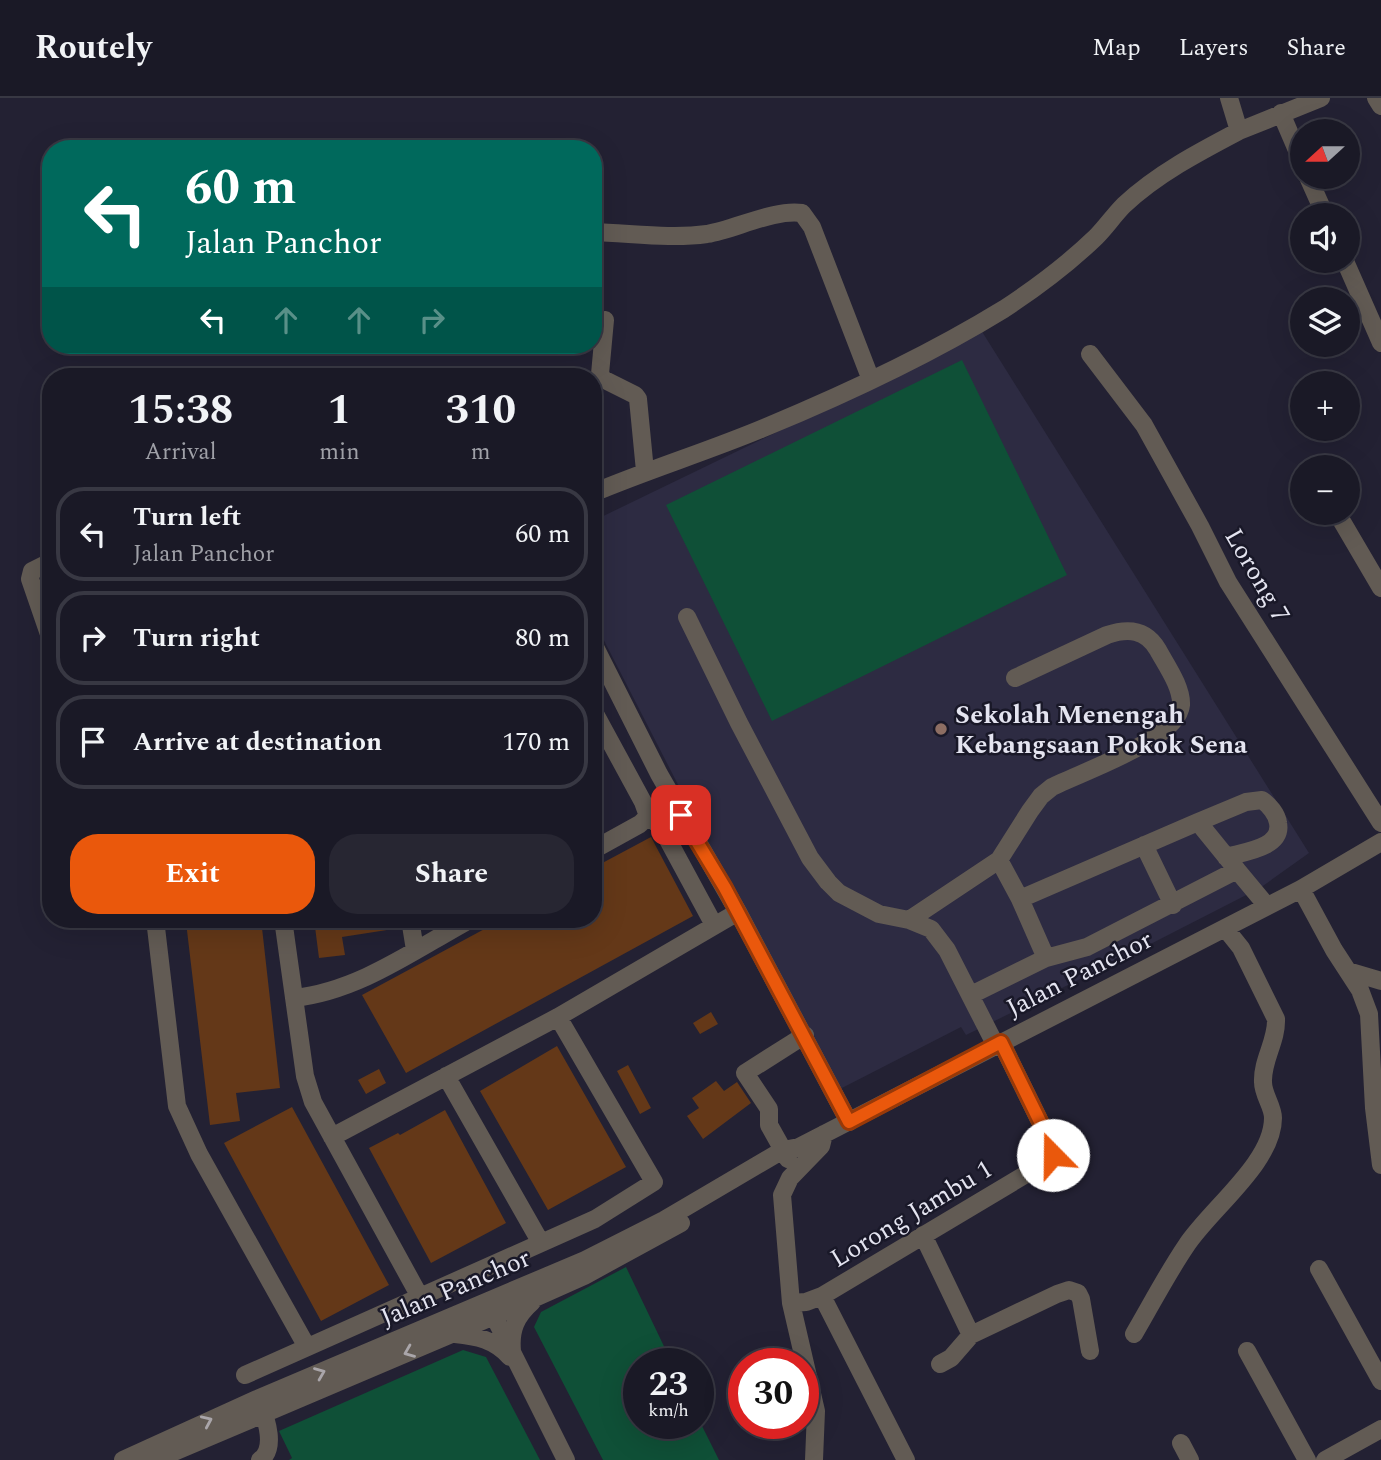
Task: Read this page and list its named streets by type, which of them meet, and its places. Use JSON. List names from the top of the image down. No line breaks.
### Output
{"streets":{"street":["Lorong 7","Jalan Panchor","Lorong Jambu 1"]},"crossings":[["Jalan Panchor","Lorong Jambu 1"]],"places":["Sekolah Menengah Kebangsaan Pokok Sena"],"north":"left","page":{"header":"Routely","nav":["Map","Layers","Share"],"map_buttons":["+","−"],"turn":["60 m","Jalan Panchor"],"eta":["15:38","Arrival","1","min","310","m"],"list":[{"name":"Turn left","note":"Jalan Panchor","value":"60 m"},{"name":"Turn right","value":"80 m"},{"name":"Arrive at destination","value":"170 m"}],"buttons":["Exit","Share"],"speed":"23 km/h","limit":"30"}}
